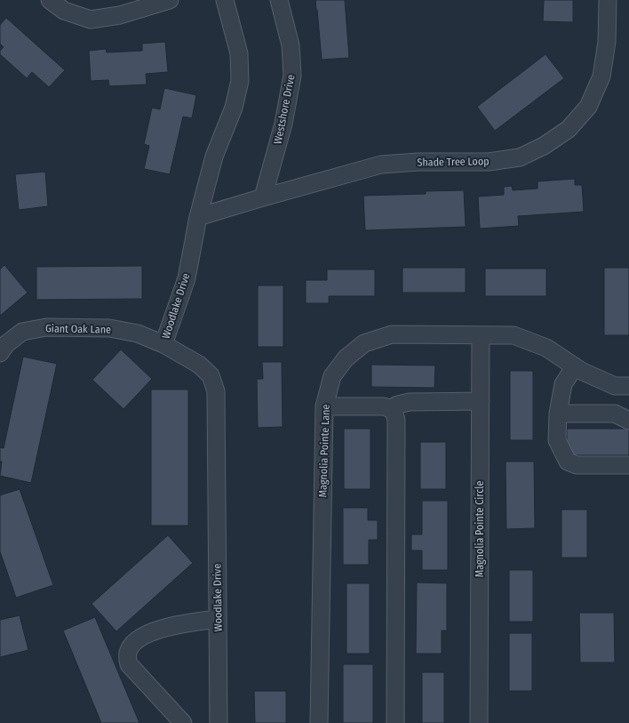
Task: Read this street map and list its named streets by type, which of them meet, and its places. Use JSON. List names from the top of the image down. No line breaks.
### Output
{"streets":{"street":["Westshore Drive","Shade Tree Loop","Woodlake Drive","Giant Oak Lane","Magnolia Pointe Lane","Magnolia Pointe Circle"]},"crossings":[["Westshore Drive","Shade Tree Loop"],["Shade Tree Loop","Woodlake Drive"],["Woodlake Drive","Giant Oak Lane"],["Magnolia Pointe Lane","Magnolia Pointe Circle"]]}
